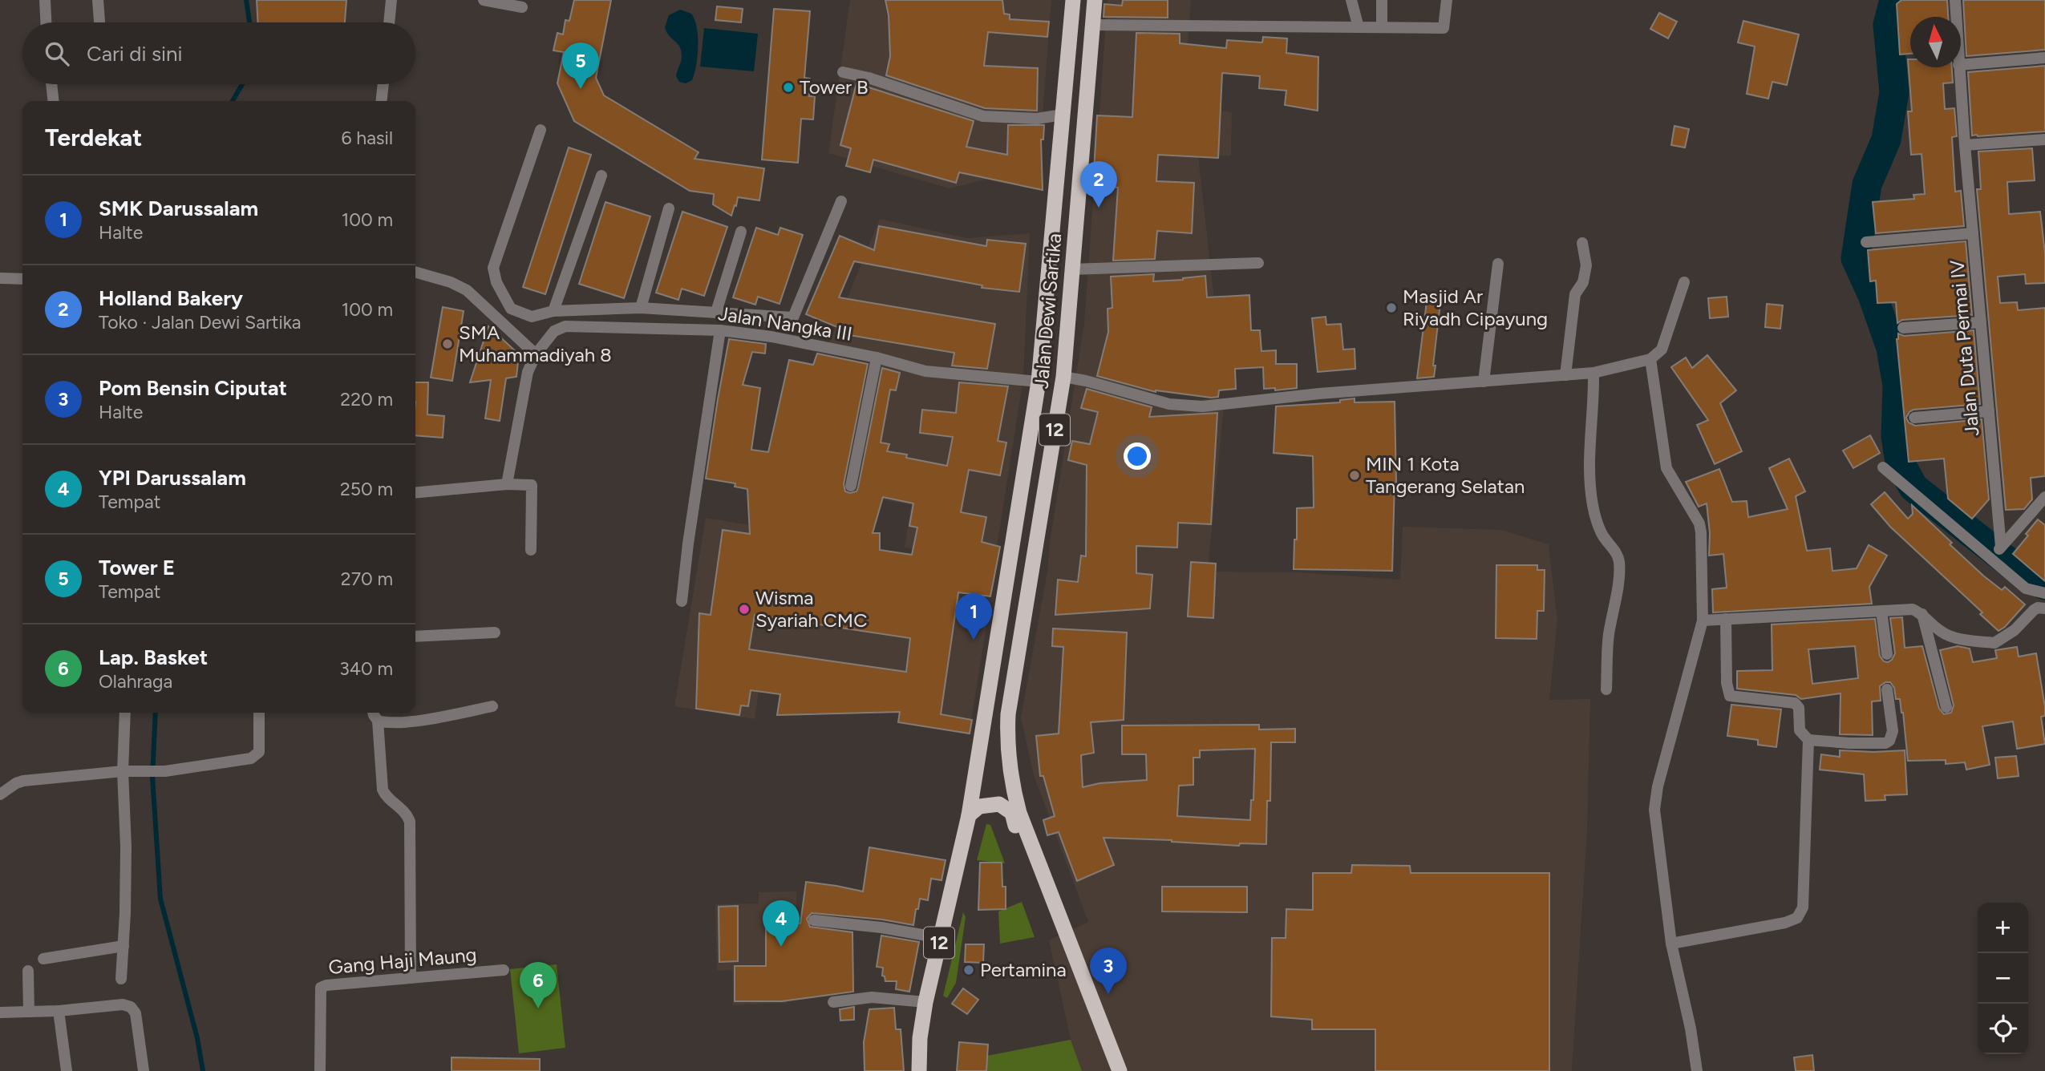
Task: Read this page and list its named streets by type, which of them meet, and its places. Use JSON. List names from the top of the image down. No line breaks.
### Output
{"streets":{"highway":["Jalan Dewi Sartika","12"],"street":["Jalan Nangka III","Jalan Duta Permai IV","Gang Haji Maung"]},"crossings":[["Jalan Dewi Sartika","Jalan Nangka III"],["Jalan Dewi Sartika","12"]],"places":["Tower B","Masjid Ar Riyadh Cipayung","SMA Muhammadiyah 8","MIN 1 Kota Tangerang Selatan","Wisma Syariah CMC","Pertamina"],"north":"top","page":{"search":"Cari di sini","pins":["5","2","1","4","3","6"],"heading":["Terdekat","6 hasil"],"list":[{"mark":"1","name":"SMK Darussalam","note":"Halte","value":"100 m"},{"mark":"2","name":"Holland Bakery","note":"Toko · Jalan Dewi Sartika","value":"100 m"},{"mark":"3","name":"Pom Bensin Ciputat","note":"Halte","value":"220 m"},{"mark":"4","name":"YPI Darussalam","note":"Tempat","value":"250 m"},{"mark":"5","name":"Tower E","note":"Tempat","value":"270 m"},{"mark":"6","name":"Lap. Basket","note":"Olahraga","value":"340 m"}],"map_buttons":["+","−"]}}
